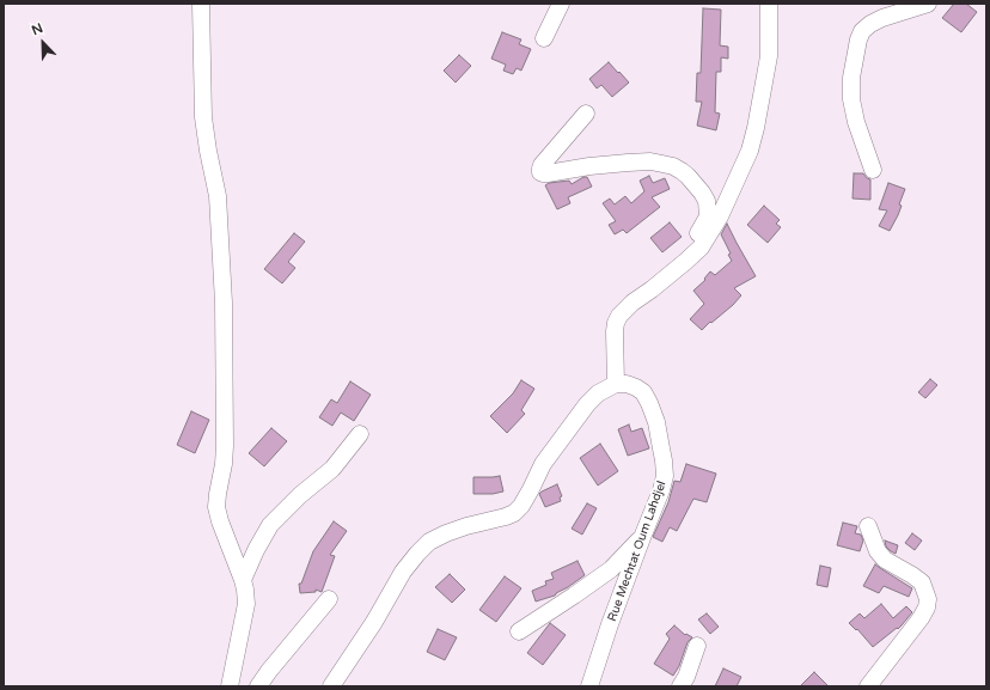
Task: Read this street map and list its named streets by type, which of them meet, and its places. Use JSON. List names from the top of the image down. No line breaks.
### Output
{"streets":{"street":["Rue Mechtat Oum Lahdjel"]},"north":"top left"}
